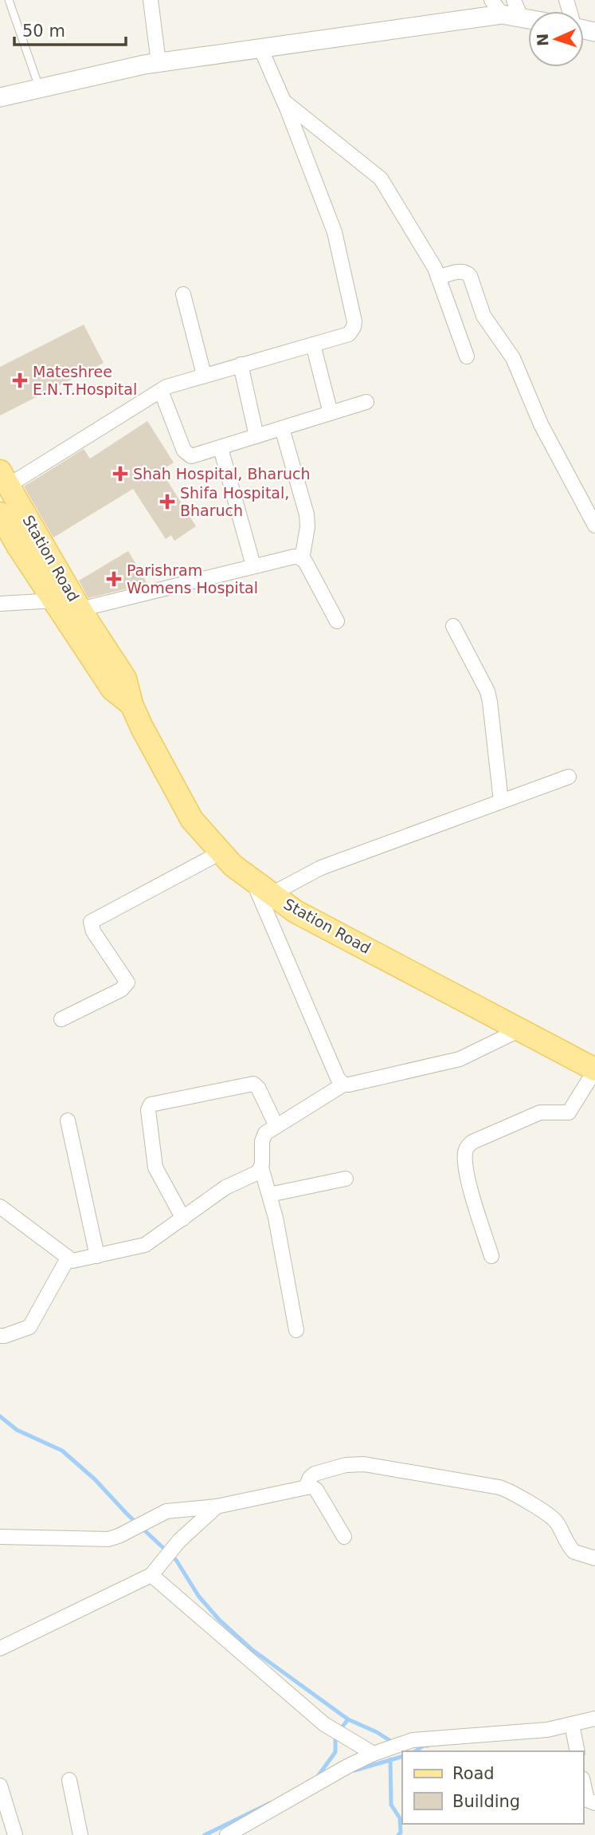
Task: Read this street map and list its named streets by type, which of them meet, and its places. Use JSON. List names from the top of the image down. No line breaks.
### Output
{"streets":{"main road":["Station Road"]},"places":{"health":["Mateshree E.N.T.Hospital","Shah Hospital, Bharuch","Shifa Hospital, Bharuch","Parishram Womens Hospital"]},"legend":["Road","Building"],"scale_bar":"50 m","north":"left"}
